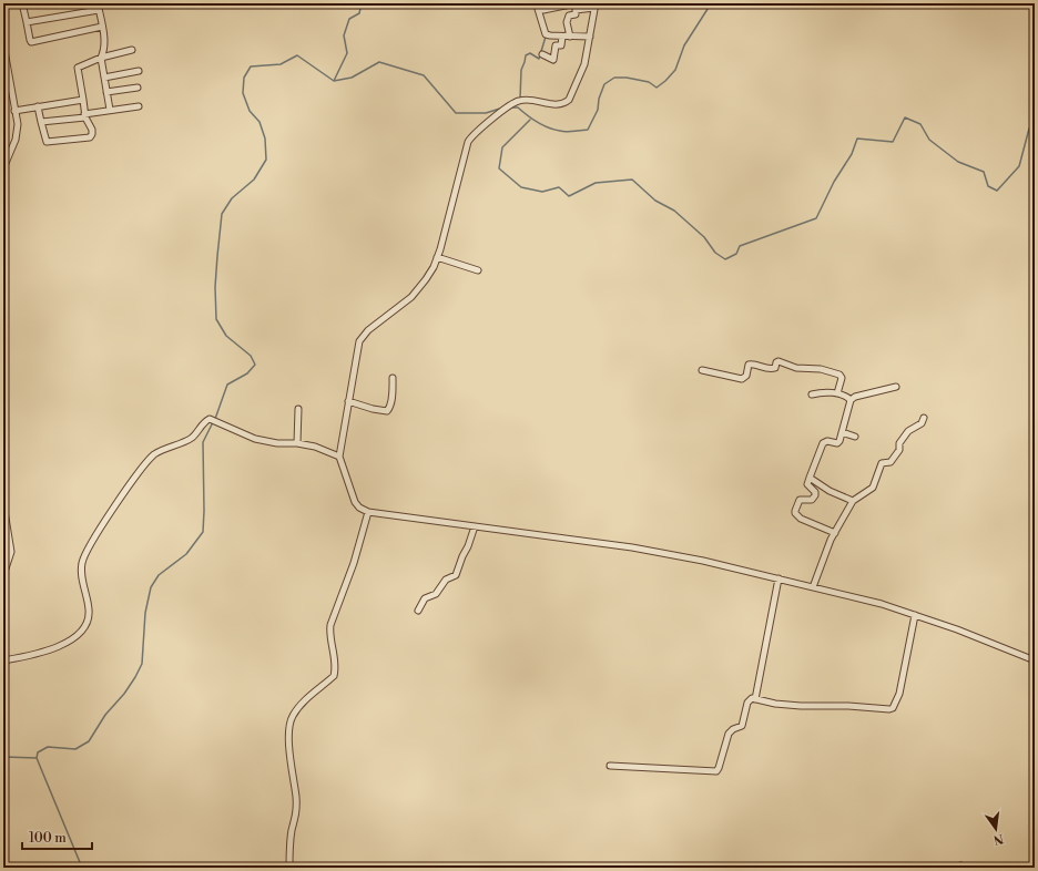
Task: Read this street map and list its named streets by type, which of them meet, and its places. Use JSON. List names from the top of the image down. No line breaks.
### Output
{"scale_bar":"100 m","north":"bottom"}
